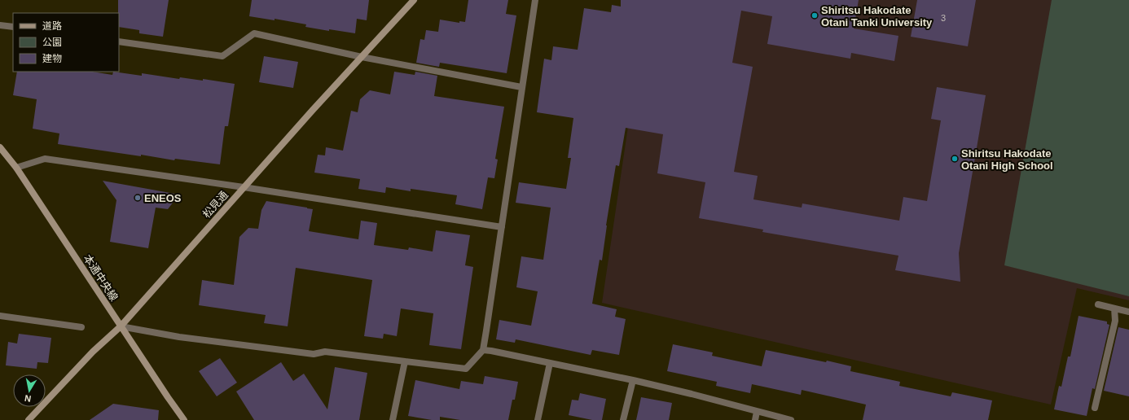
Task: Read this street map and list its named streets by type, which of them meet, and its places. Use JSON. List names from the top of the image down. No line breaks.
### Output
{"streets":{"street":["松見通","本通中央線"]},"crossings":[["松見通","本通中央線"]],"places":["Shiritsu Hakodate Otani Tanki University","Shiritsu Hakodate Otani High School","ENEOS"],"house_numbers":["3"],"legend":["道路","公園","建物"],"north":"bottom"}
